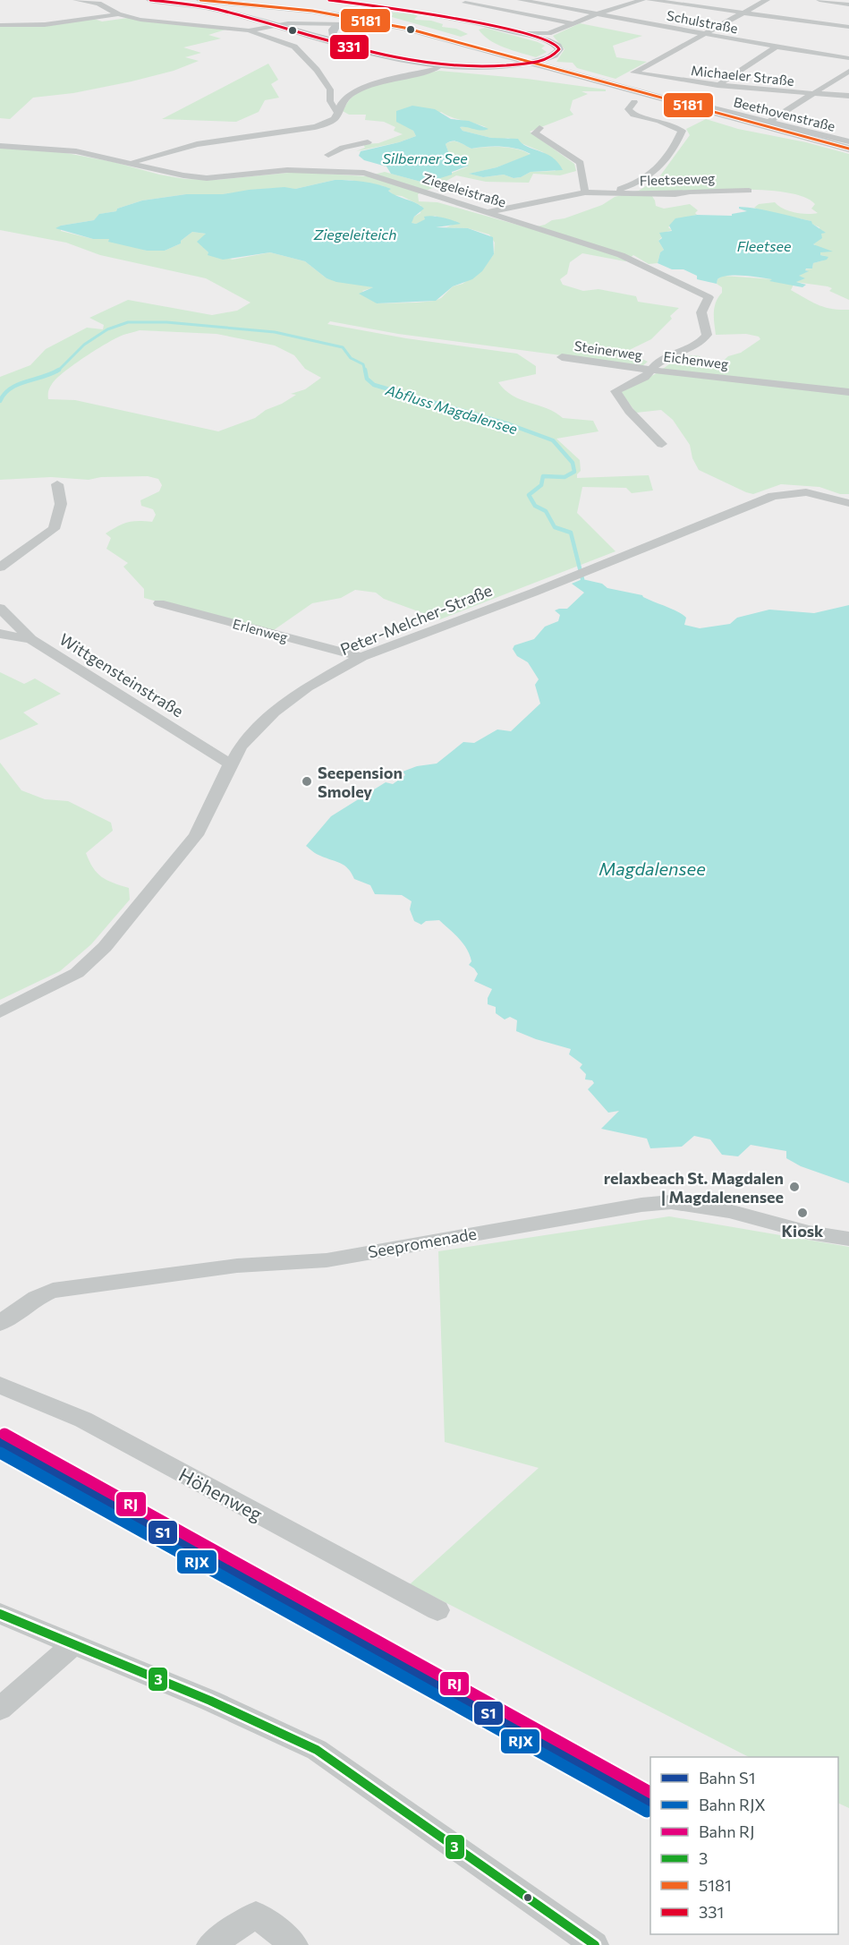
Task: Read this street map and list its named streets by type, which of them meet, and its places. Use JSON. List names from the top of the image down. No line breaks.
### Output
{"streets":{"street":["Schulstraße","Michaeler Straße","Beethovenstraße","Fleetseeweg","Ziegeleistraße","Steinerweg","Eichenweg","Peter-Melcher-Straße","Erlenweg","Wittgensteinstraße","Seepromenade","Höhenweg"]},"crossings":[["Schulstraße","Michaeler Straße"],["Fleetseeweg","Ziegeleistraße"],["Ziegeleistraße","Steinerweg"],["Ziegeleistraße","Eichenweg"],["Steinerweg","Eichenweg"],["Peter-Melcher-Straße","Erlenweg"],["Peter-Melcher-Straße","Wittgensteinstraße"]],"water":["Silberner See","Ziegeleiteich","Fleetsee","Abfluss Magdalensee","Magdalensee"],"places":["Seepension Smoley","relaxbeach St. Magdalen | Magdalenensee","Kiosk"],"lines":["transit line 5181","transit line 331","rail line RJ","rail line S1","rail line RJX","transit line 3"],"legend":["Bahn S1","Bahn RJX","Bahn RJ","3","5181","331"]}
